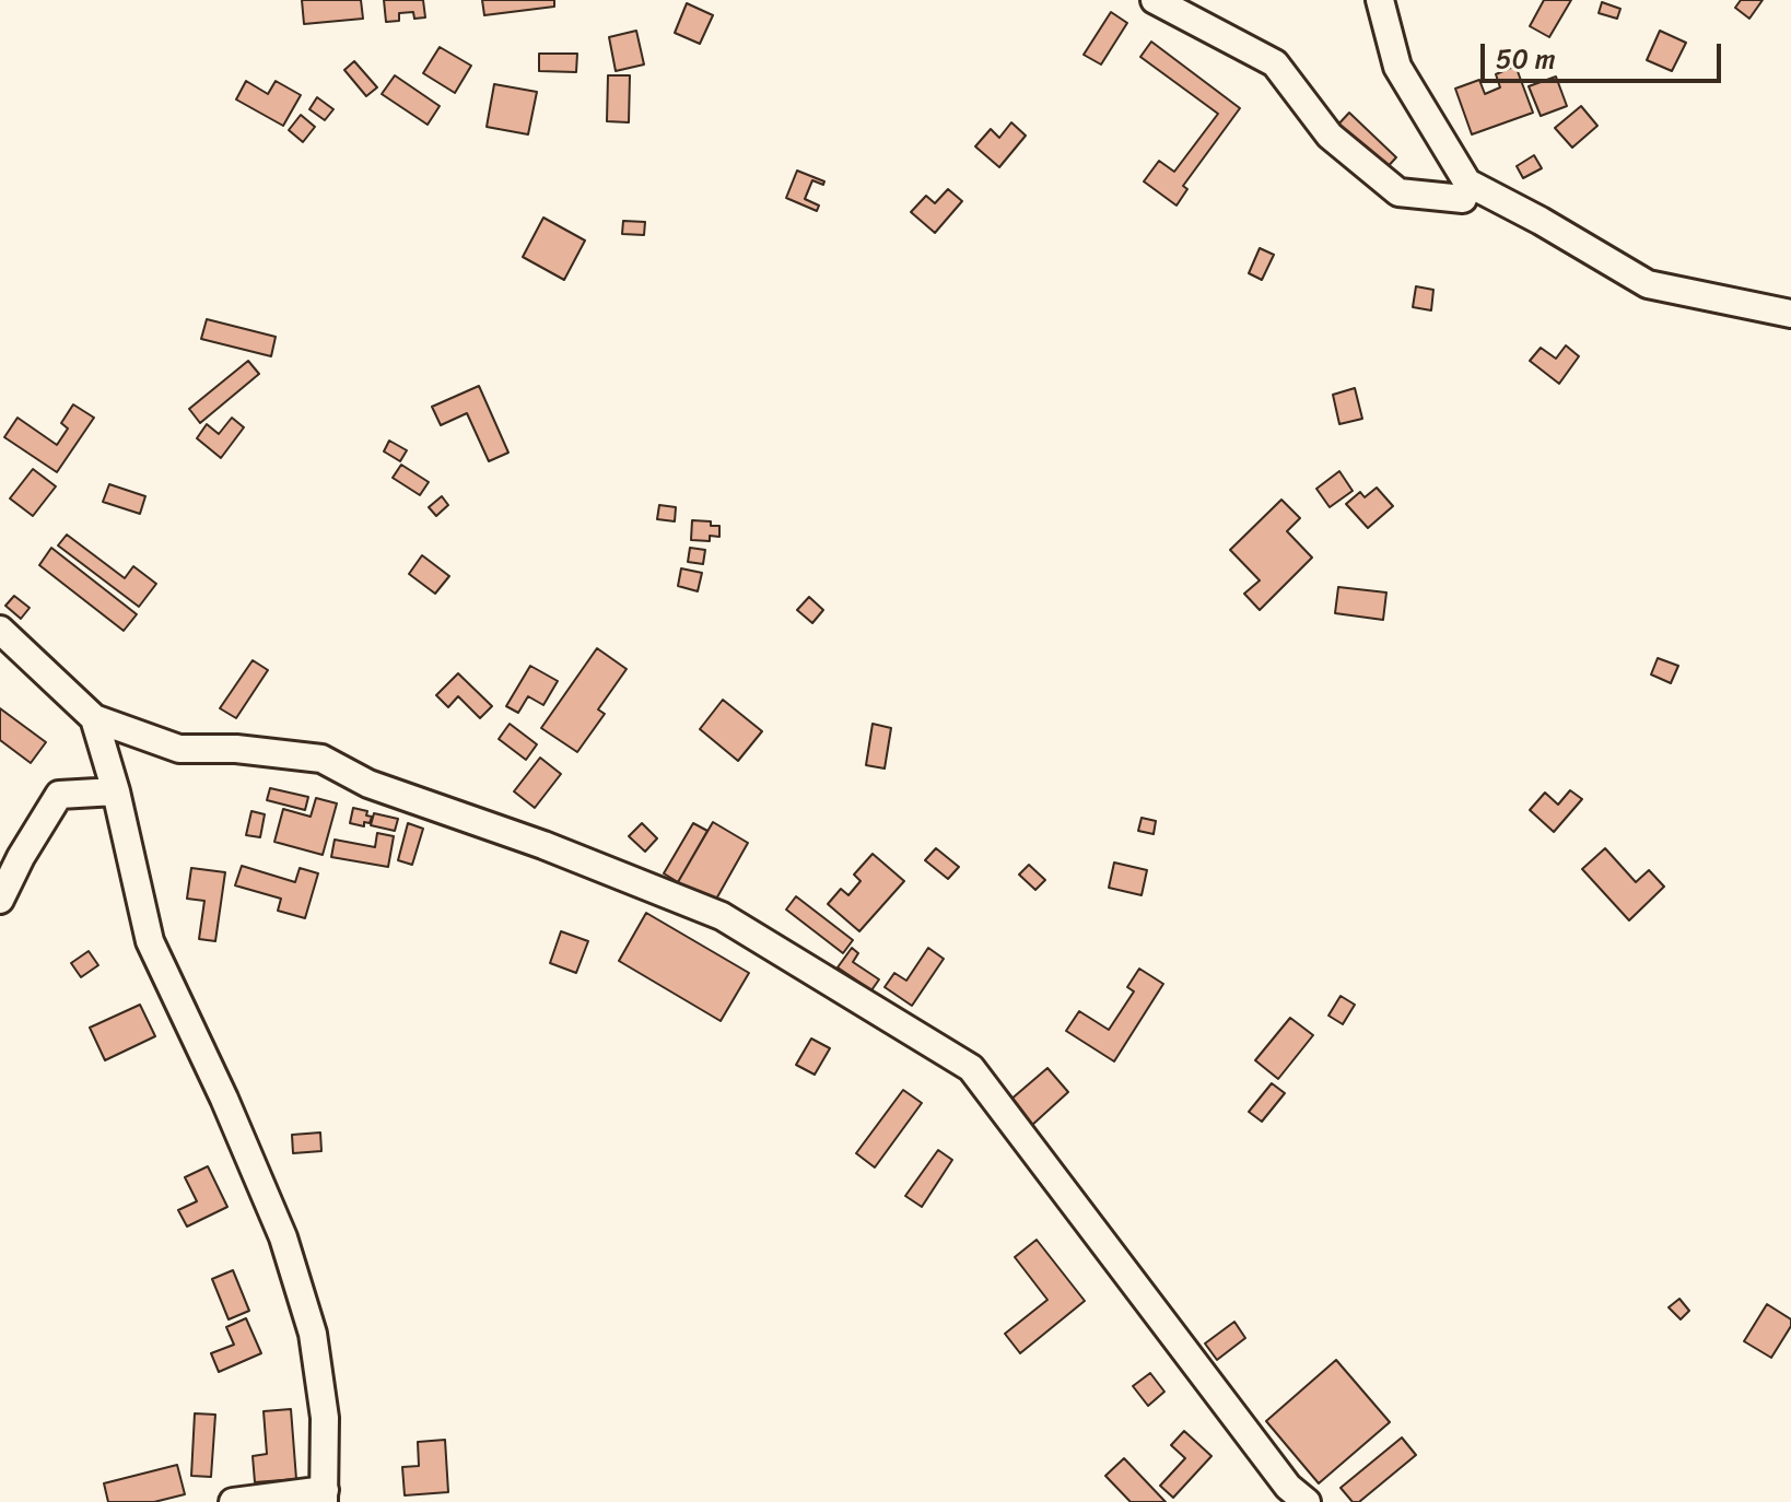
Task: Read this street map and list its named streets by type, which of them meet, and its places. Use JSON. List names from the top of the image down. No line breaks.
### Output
{"scale_bar":"50 m"}
